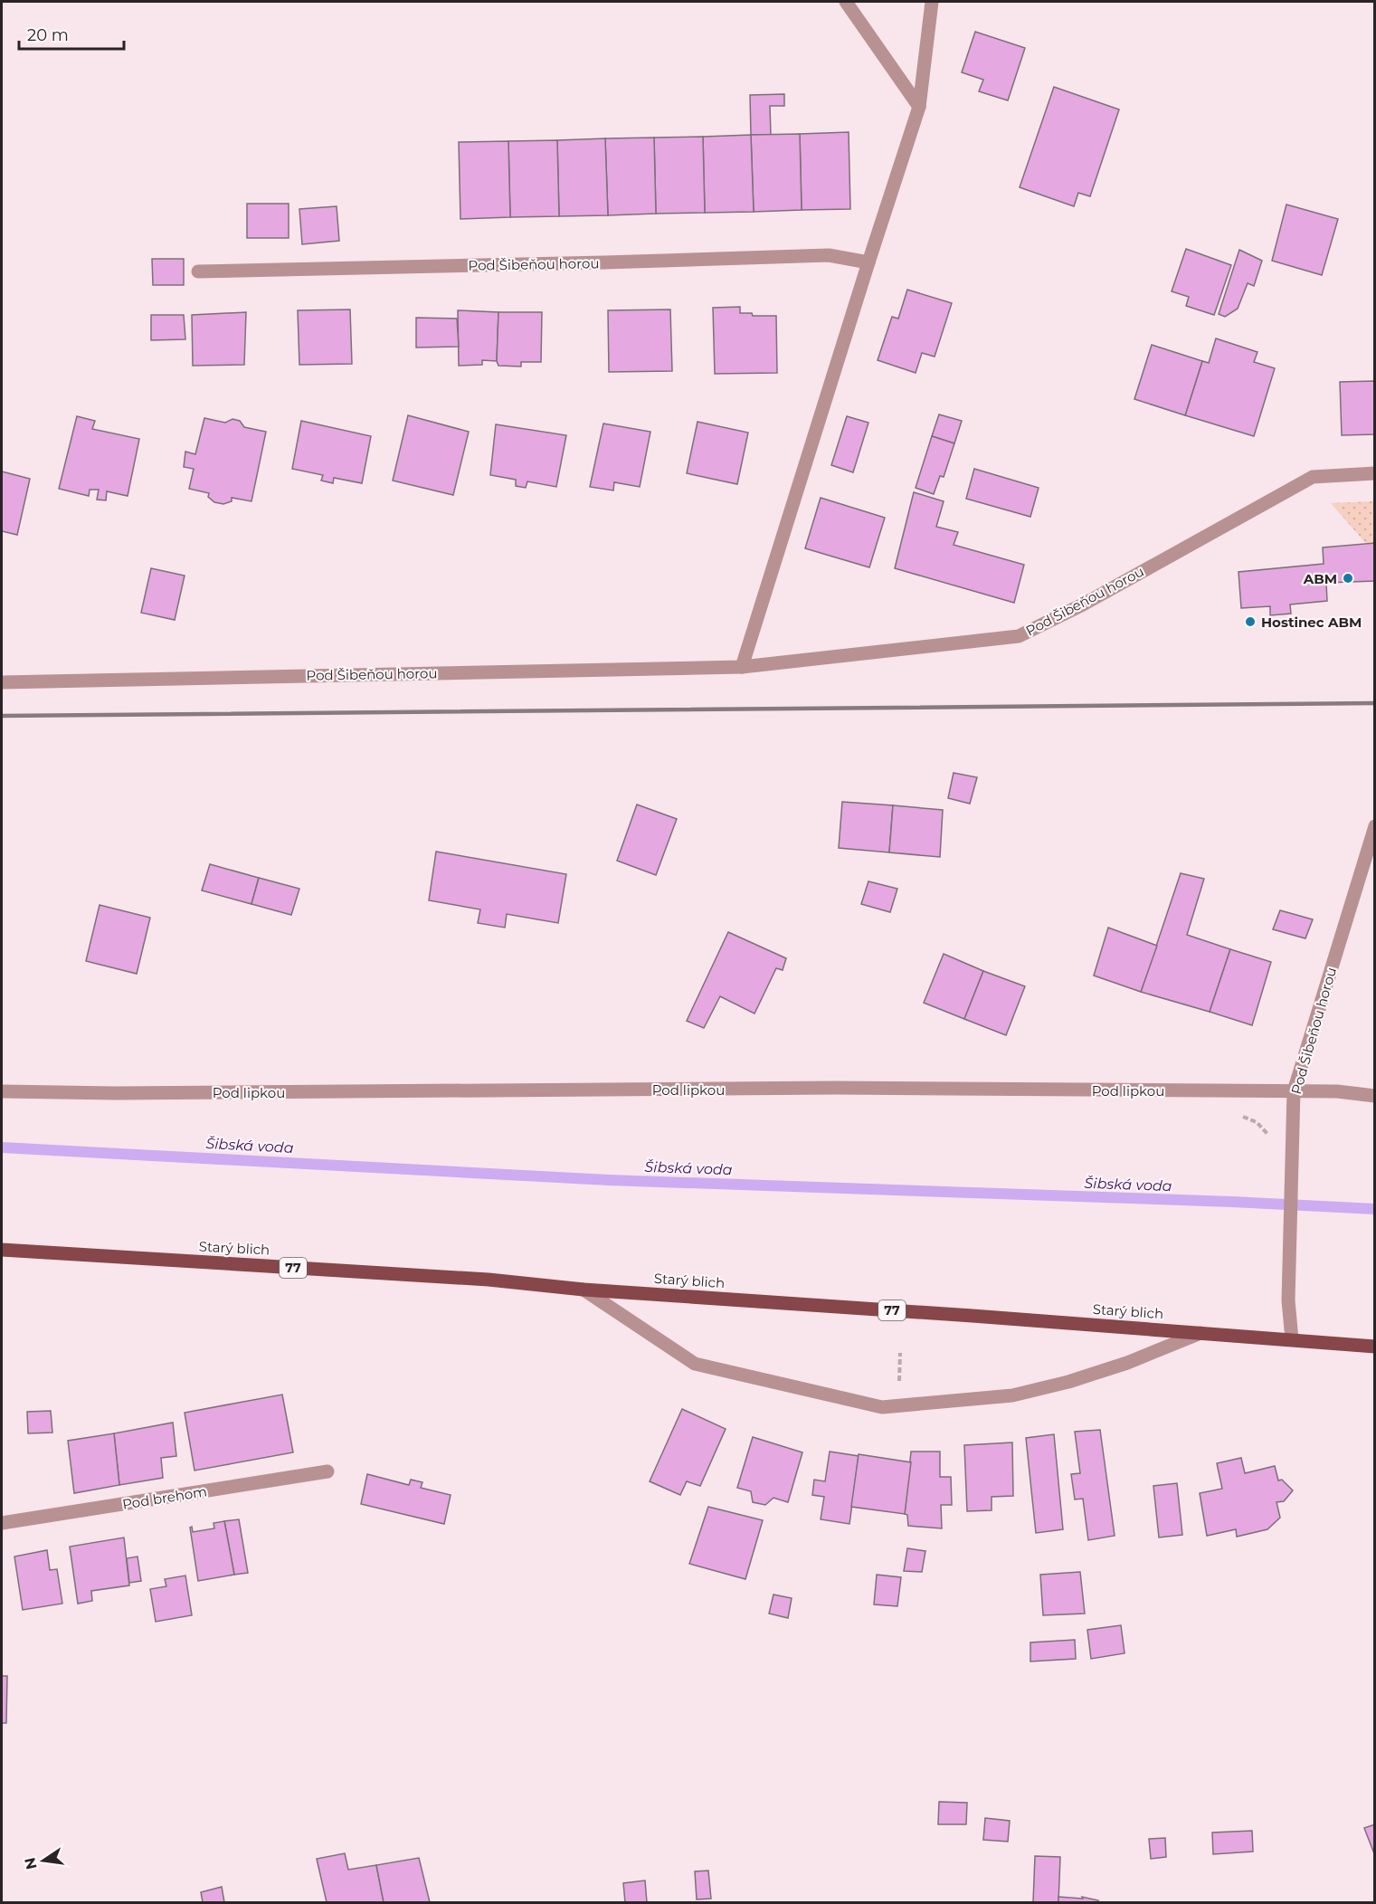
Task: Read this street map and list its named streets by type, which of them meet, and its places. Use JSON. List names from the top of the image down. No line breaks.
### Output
{"streets":{"main road":["Starý blich","77"],"street":["Pod Šibeňou horou","Pod lipkou","Pod brehom"]},"crossings":[["Pod Šibeňou horou","Pod lipkou"],["Pod Šibeňou horou","Starý blich"]],"water":["Šibská voda"],"places":["ABM","Hostinec ABM"],"scale_bar":"20 m","north":"left"}
